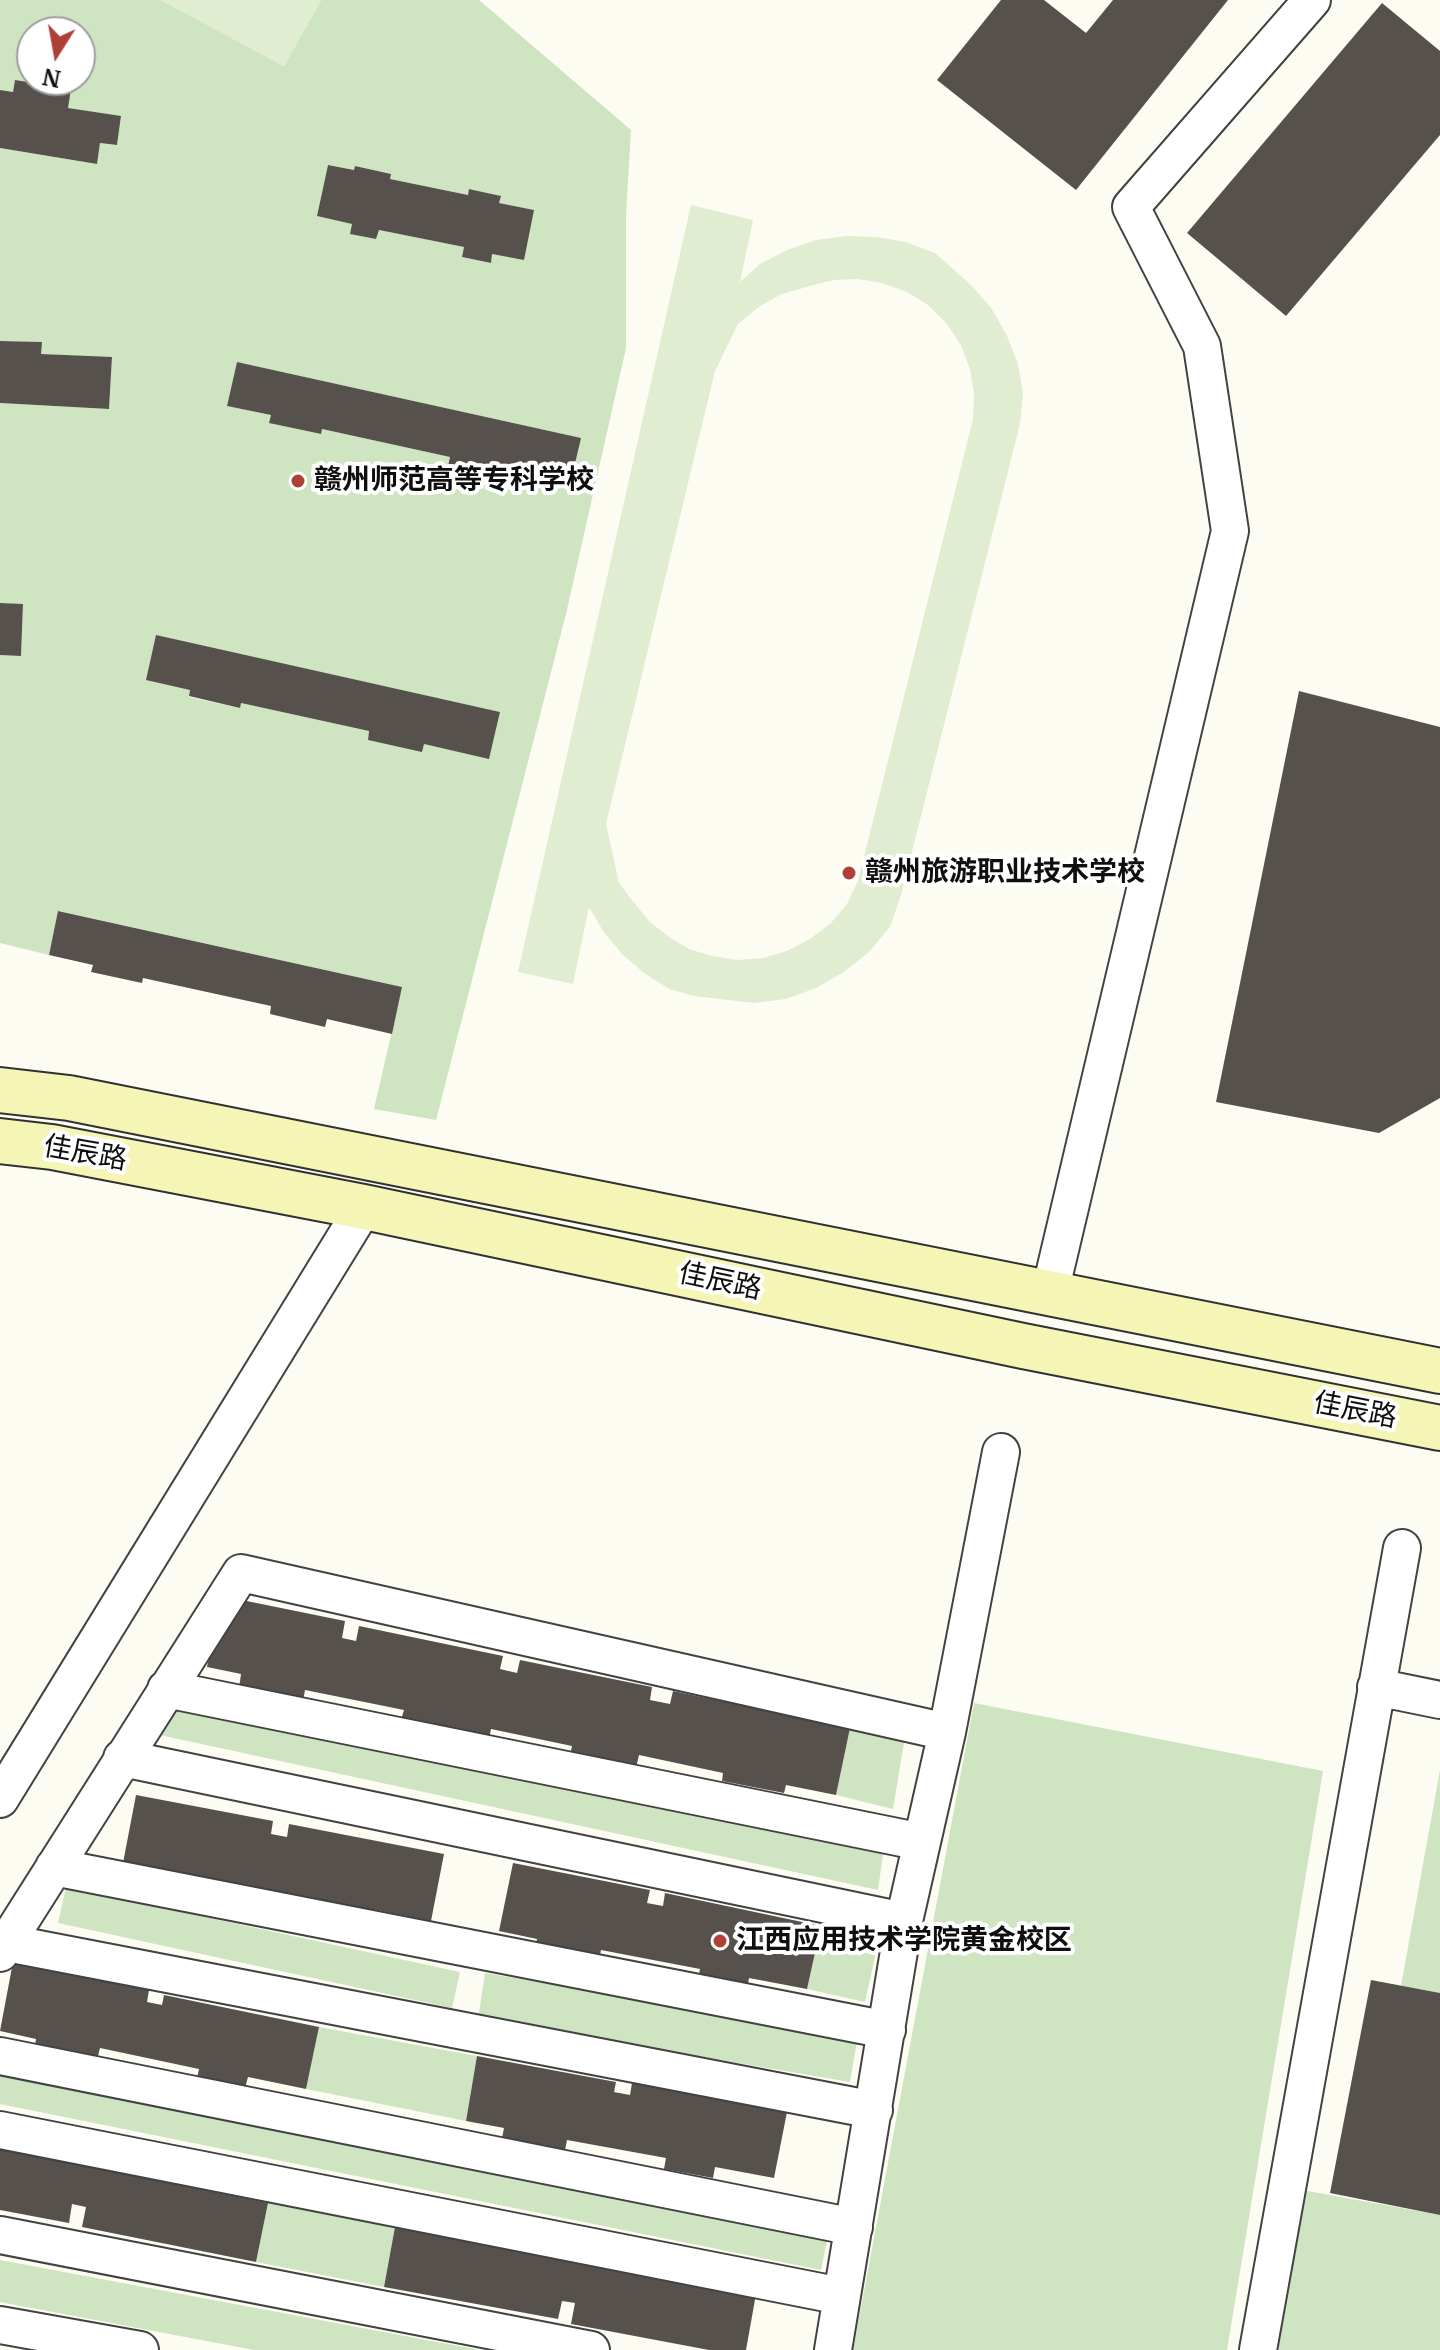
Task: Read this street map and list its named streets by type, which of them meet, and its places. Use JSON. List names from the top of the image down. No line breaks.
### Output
{"streets":{"main road":["佳辰路"]},"places":["赣州师范高等专科学校","赣州旅游职业技术学校","江西应用技术学院黄金校区"],"north":"bottom"}
